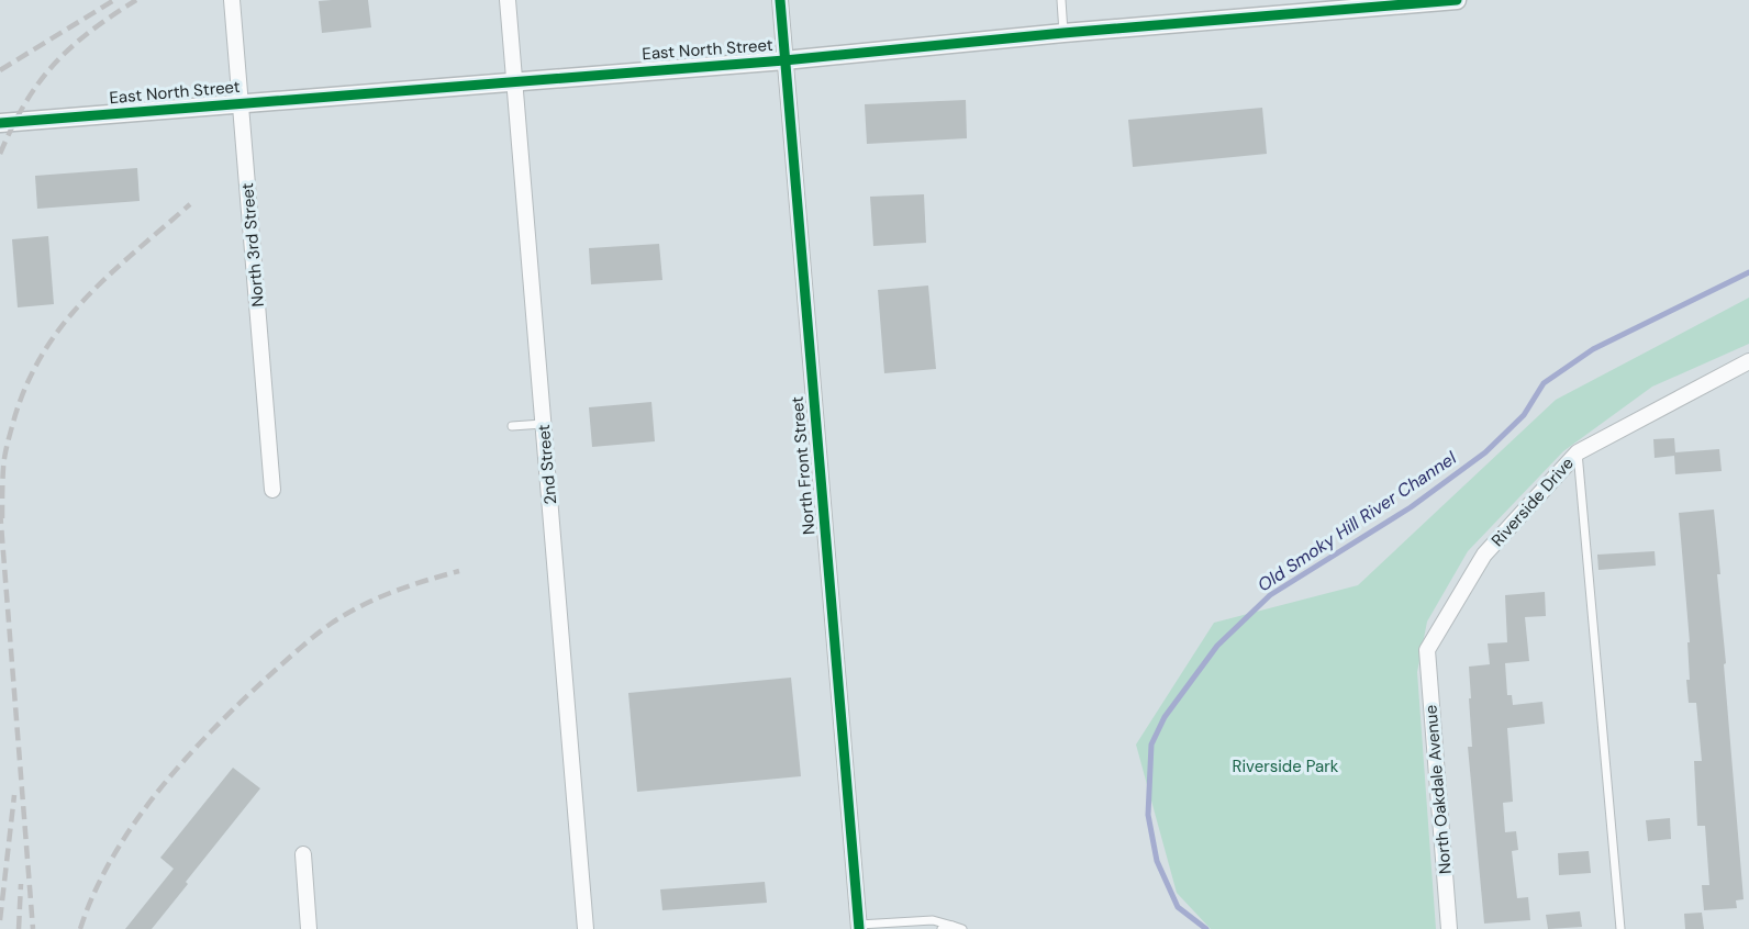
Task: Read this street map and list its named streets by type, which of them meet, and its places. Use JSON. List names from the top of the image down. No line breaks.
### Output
{"streets":{"street":["East North Street","North 3rd Street","2nd Street","North Front Street","Riverside Drive","North Oakdale Avenue"]},"crossings":[["East North Street","North 3rd Street"],["East North Street","2nd Street"],["East North Street","North Front Street"],["Riverside Drive","North Oakdale Avenue"]],"water":["Old Smoky Hill River Channel"],"parks":["Riverside Park"]}
